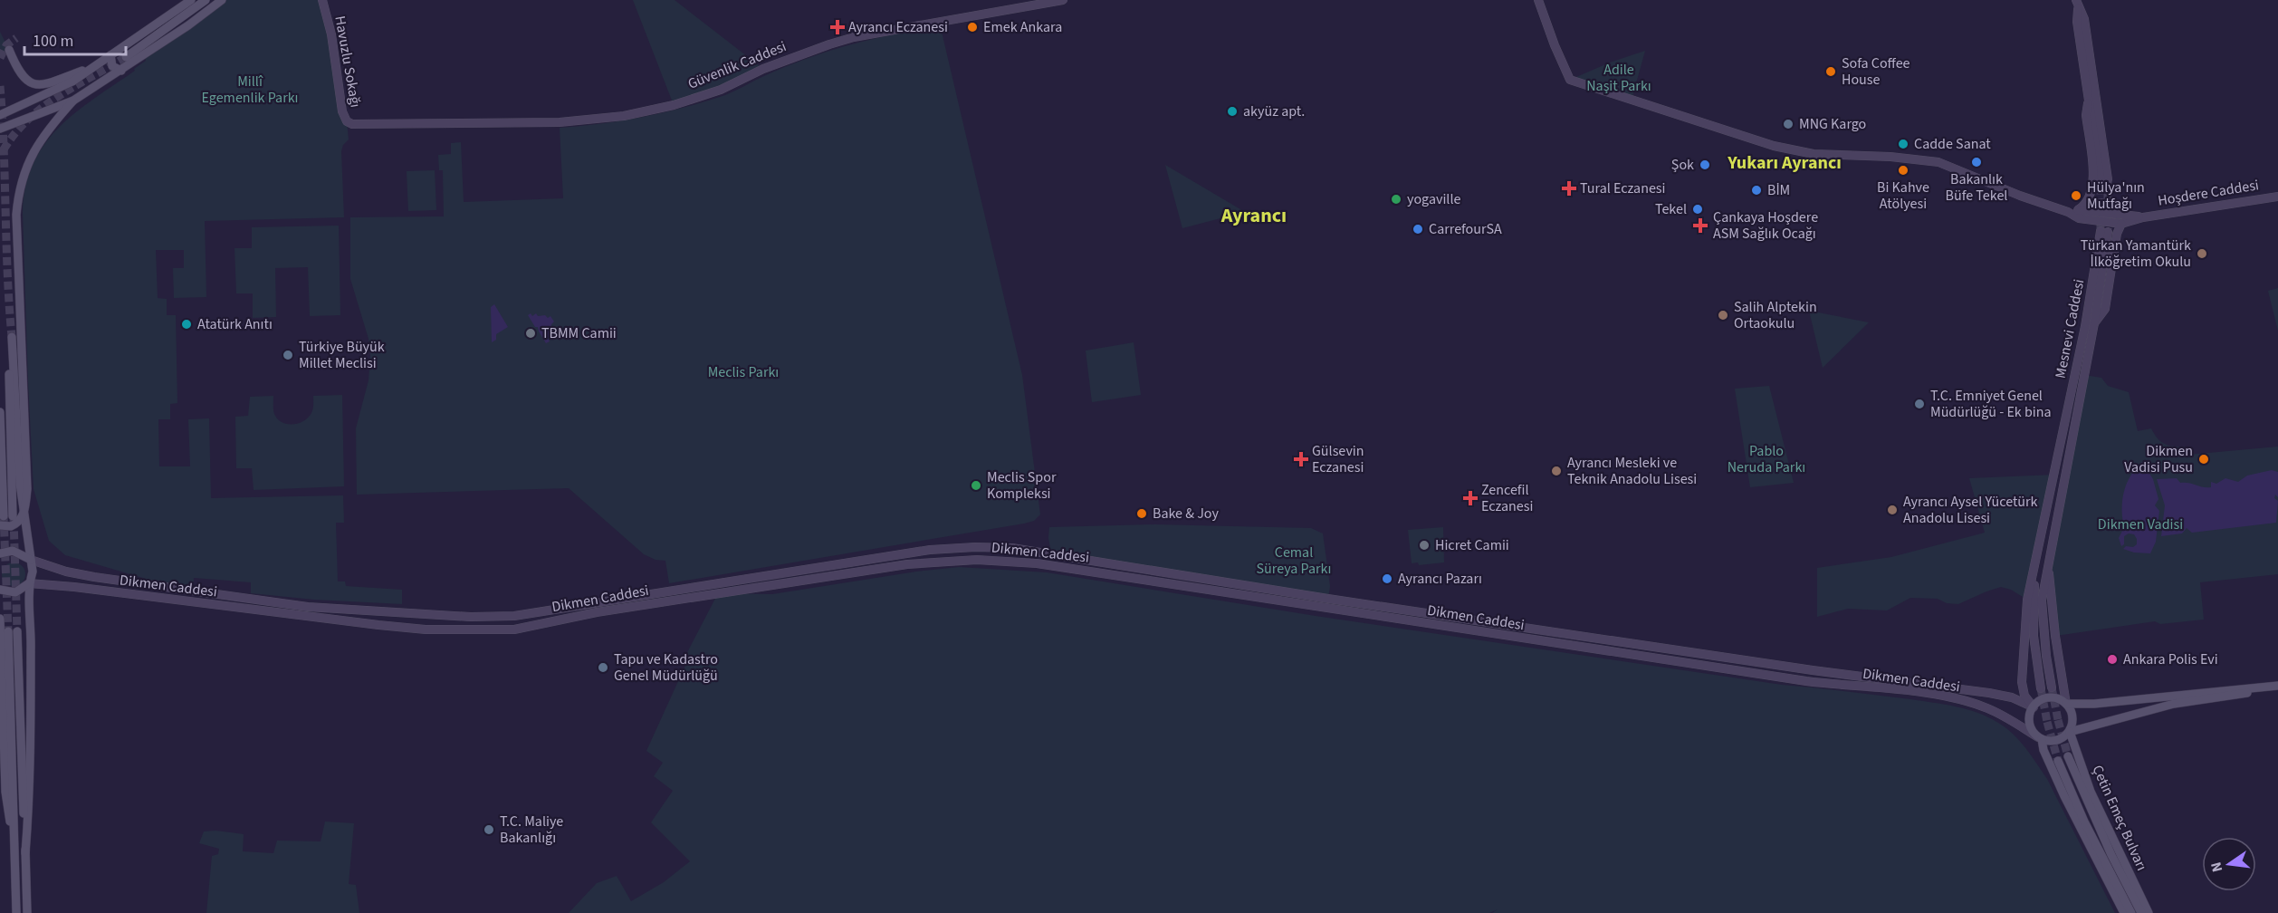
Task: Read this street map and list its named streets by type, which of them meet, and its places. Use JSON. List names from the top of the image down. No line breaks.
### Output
{"streets":{"main road":["Havuzlu Sokağı","Güvenlik Caddesi","Hoşdere Caddesi","Mesnevi Caddesi","Dikmen Caddesi","Çetin Emeç Bulvarı"]},"crossings":[["Havuzlu Sokağı","Güvenlik Caddesi"],["Mesnevi Caddesi","Dikmen Caddesi"],["Mesnevi Caddesi","Çetin Emeç Bulvarı"],["Dikmen Caddesi","Çetin Emeç Bulvarı"]],"districts":["Yukarı Ayrancı","Ayrancı"],"parks":["Adile Naşit Parkı","Millî Egemenlik Parkı","Meclis Parkı","Pablo Neruda Parkı","Dikmen Vadisi","Cemal Süreya Parkı"],"places":{"health":["Ayrancı Eczanesi","Tural Eczanesi","Çankaya Hoşdere ASM Sağlık Ocağı","Gülsevin Eczanesi","Zencefil Eczanesi"],"other":["Emek Ankara","Sofa Coffee House","akyüz apt.","MNG Kargo","Cadde Sanat","Bakanlık Büfe Tekel","Şok","Bi Kahve Atölyesi","BİM","Hülya'nın Mutfağı","yogaville","Tekel","CarrefourSA","Türkan Yamantürk İlköğretim Okulu","Salih Alptekin Ortaokulu","Atatürk Anıtı","TBMM Camii","Türkiye Büyük Millet Meclisi","T.C. Emniyet Genel Müdürlüğü - Ek bina","Dikmen Vadisi Pusu","Ayrancı Mesleki ve Teknik Anadolu Lisesi","Meclis Spor Kompleksi","Ayrancı Aysel Yücetürk Anadolu Lisesi","Bake & Joy","Hicret Camii","Ayrancı Pazarı","Ankara Polis Evi","Tapu ve Kadastro Genel Müdürlüğü","T.C. Maliye Bakanlığı"]},"scale_bar":"100 m","north":"left"}
